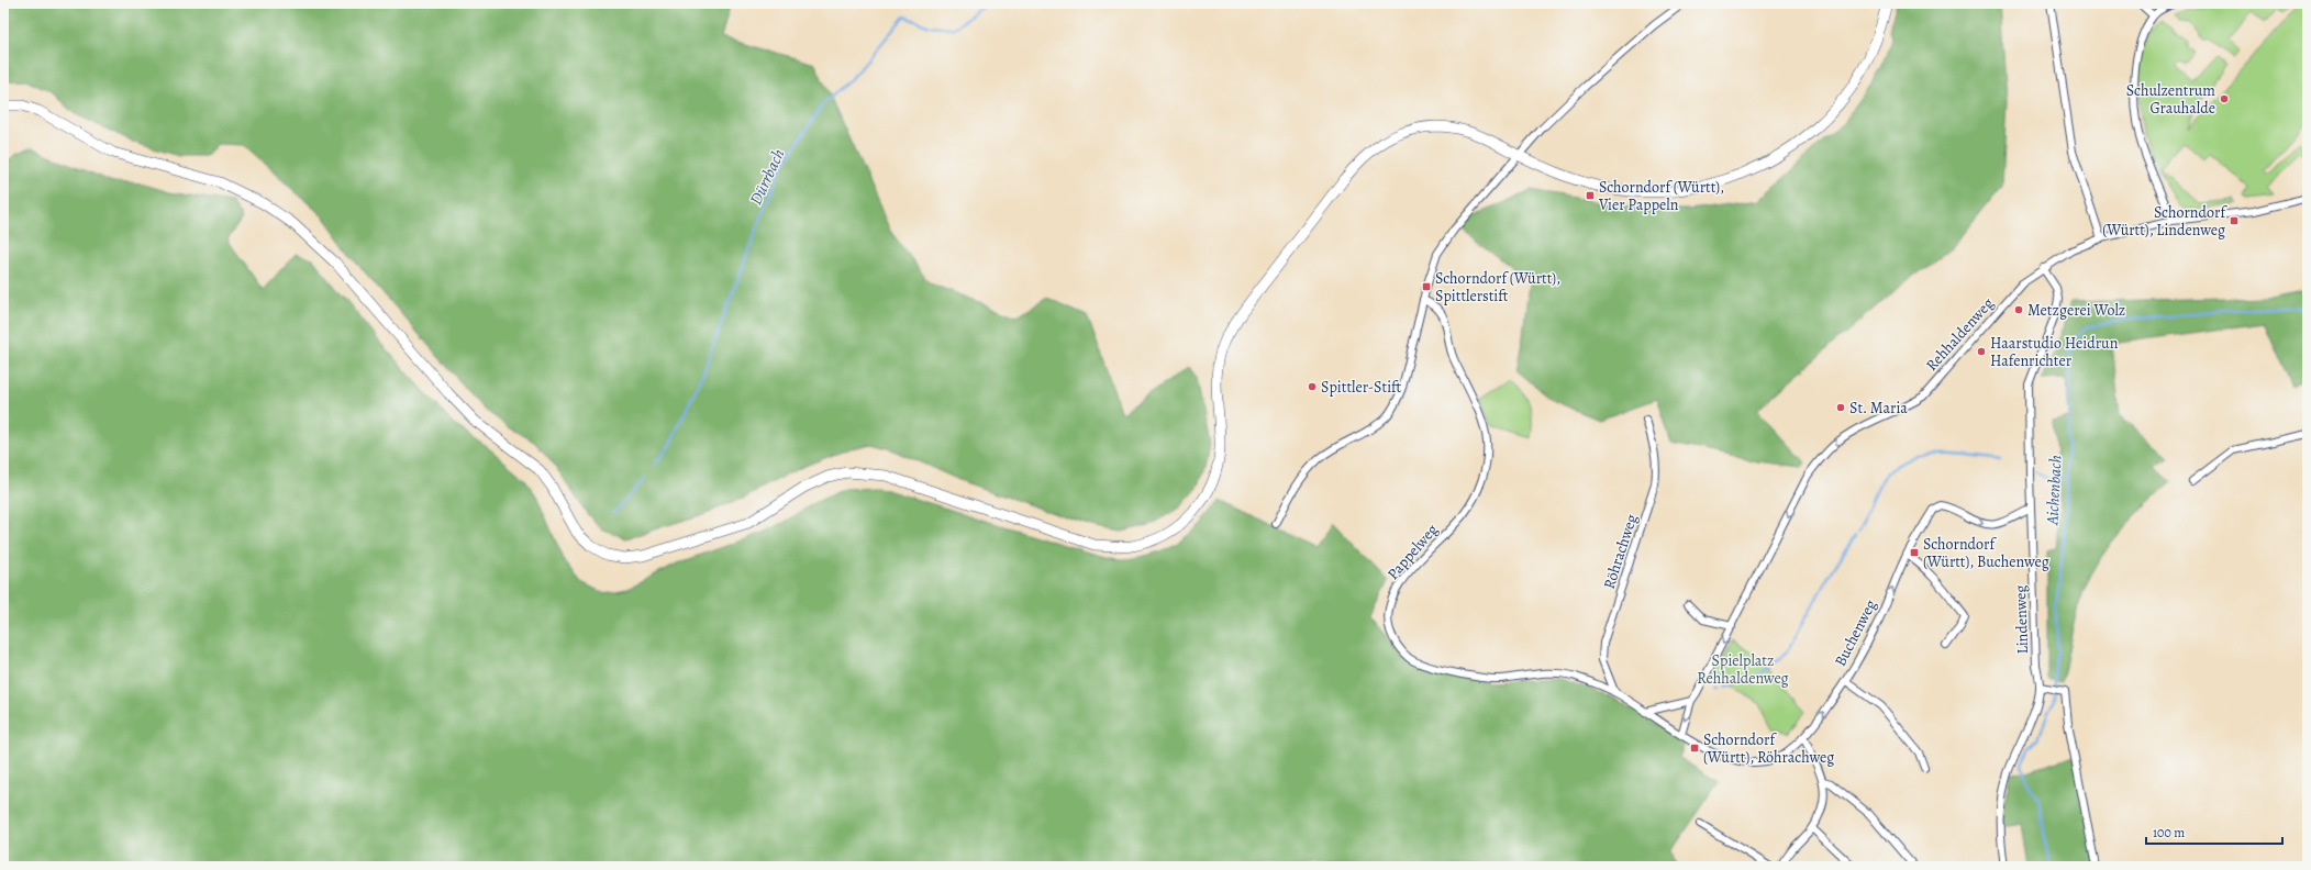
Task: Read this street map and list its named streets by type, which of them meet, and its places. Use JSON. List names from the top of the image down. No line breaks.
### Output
{"streets":{"street":["Rehhaldenweg","Pappelweg","Röhrachweg","Lindenweg","Buchenweg"]},"crossings":[["Rehhaldenweg","Pappelweg"],["Rehhaldenweg","Lindenweg"],["Rehhaldenweg","Buchenweg"],["Pappelweg","Röhrachweg"],["Pappelweg","Buchenweg"],["Lindenweg","Buchenweg"]],"one_way":["Rehhaldenweg","Buchenweg"],"water":["Dürrbach","Aichenbach"],"parks":["Spielplatz Rehhaldenweg"],"places":{"other":["Schulzentrum Grauhalde","Metzgerei Wolz","Haarstudio Heidrun Hafenrichter","Spittler-Stift","St. Maria"],"transit":["Schorndorf (Württ), Vier Pappeln","Schorndorf (Württ), Lindenweg","Schorndorf (Württ), Spittlerstift","Schorndorf (Württ), Buchenweg","Schorndorf (Württ), Röhrachweg"]},"scale_bar":"100 m"}
